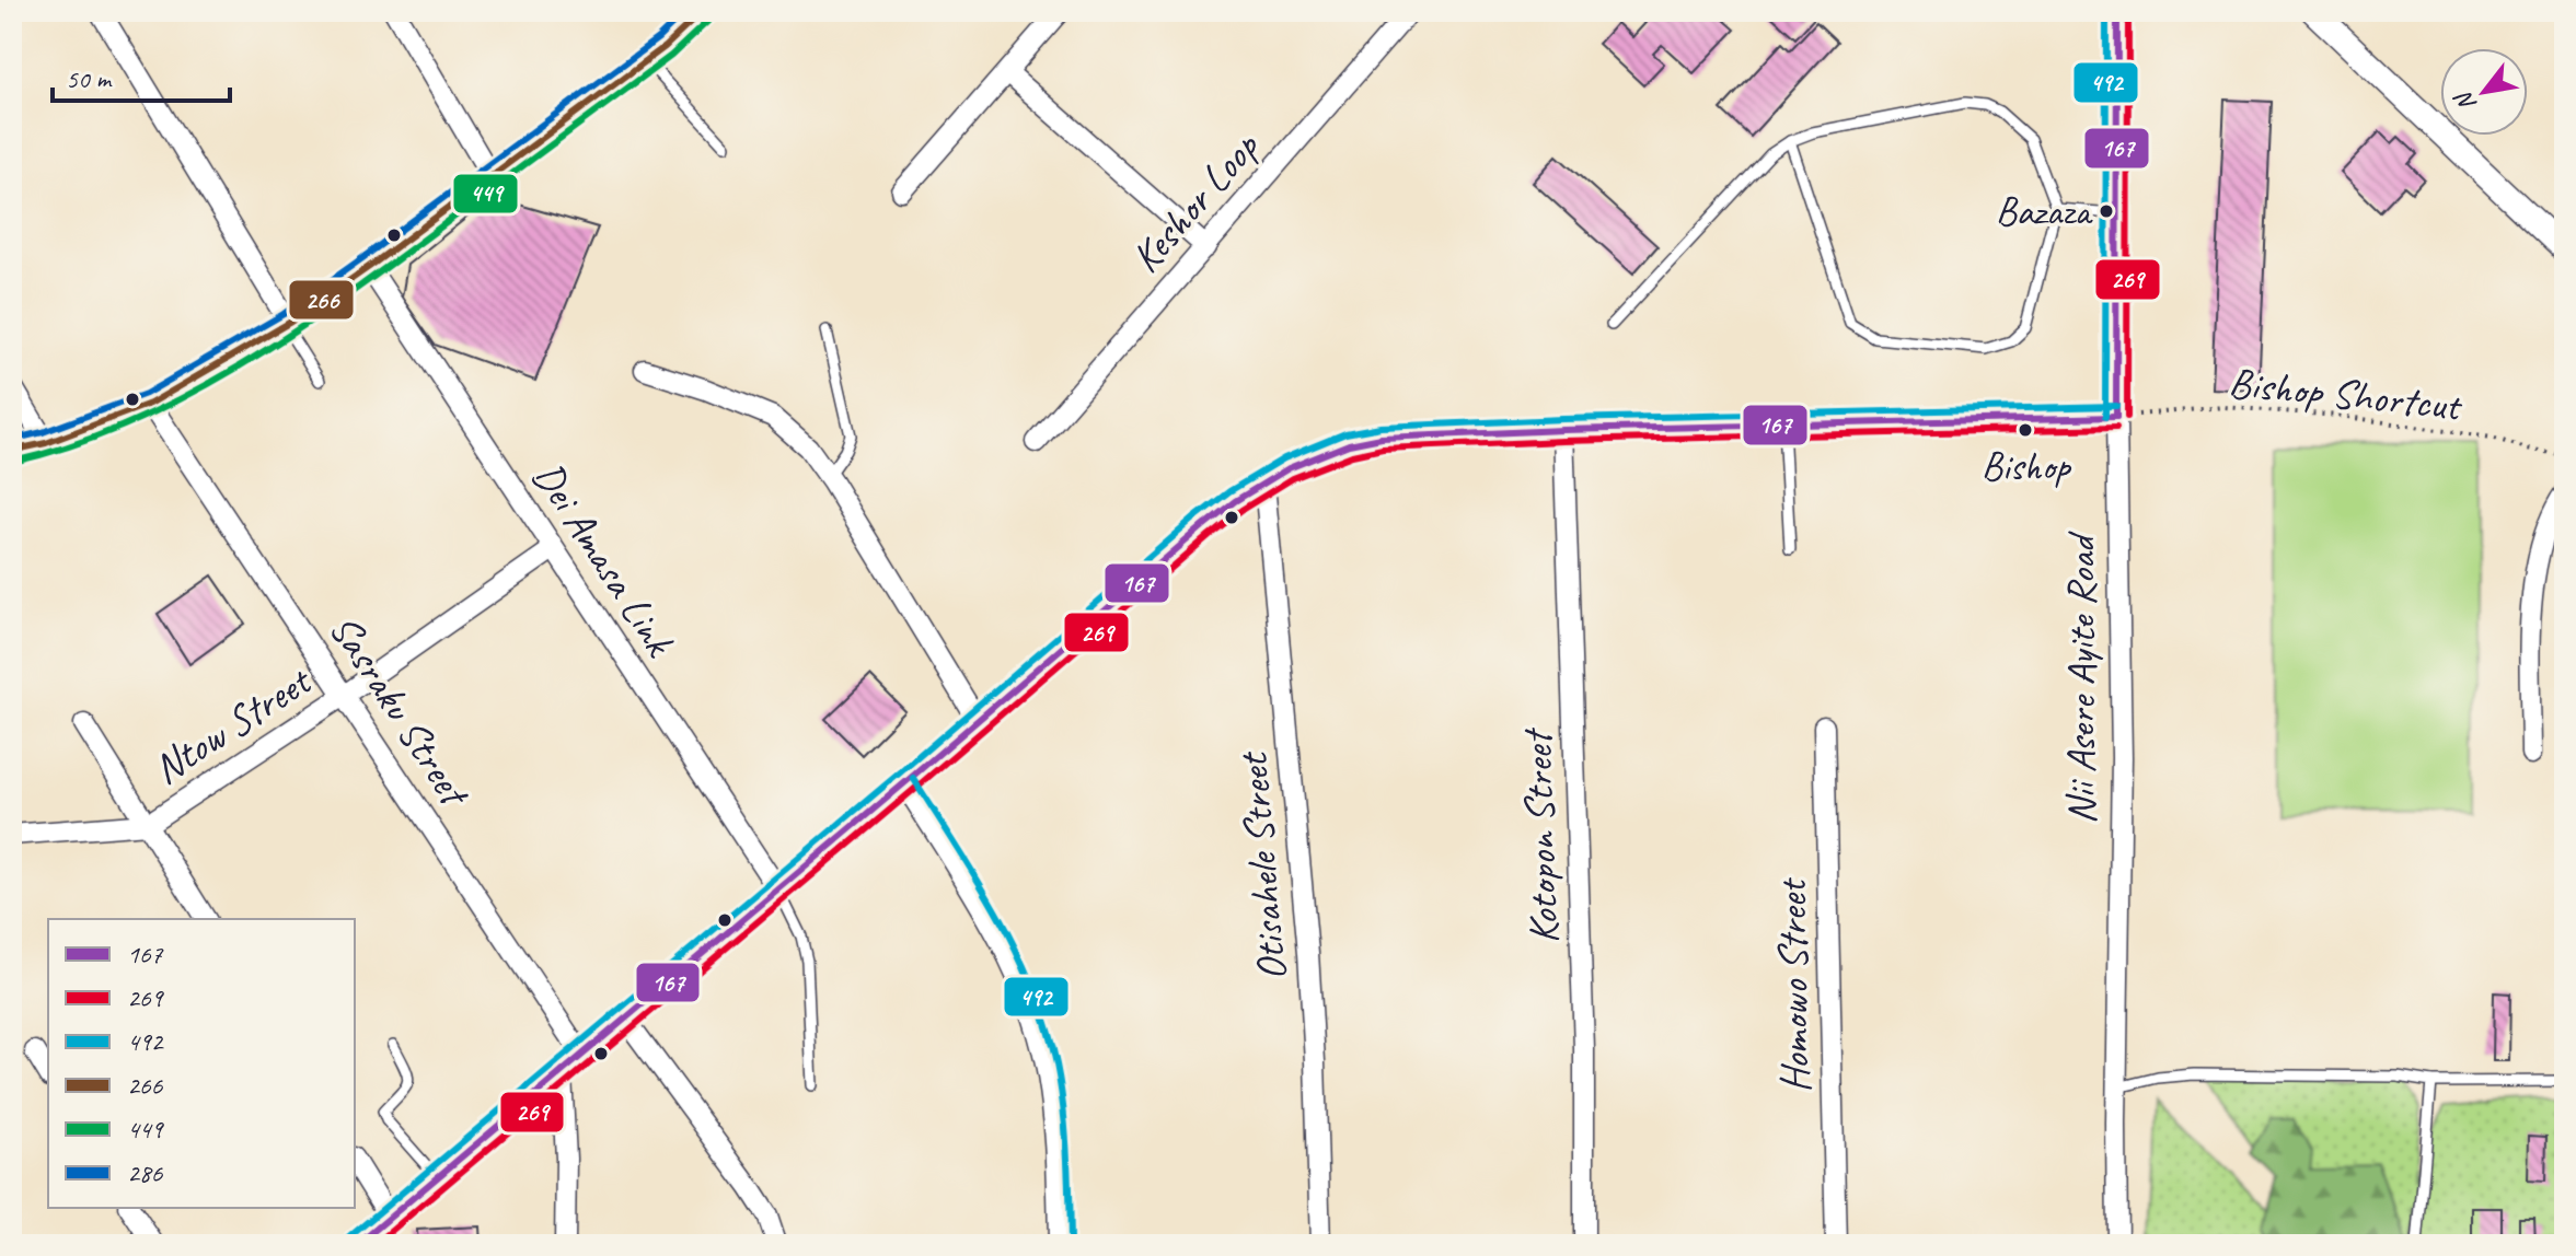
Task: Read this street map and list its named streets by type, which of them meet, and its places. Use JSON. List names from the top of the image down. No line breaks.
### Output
{"streets":{"street":["Keshor Loop","Dei Amasa Link","Nii Asere Ayite Road","Sasraku Street","Ntow Street","Kotopon Street","Otisahele Street","Homowo Street"],"path":["Bishop Shortcut"]},"crossings":[["Bishop Shortcut","Nii Asere Ayite Road"],["Dei Amasa Link","Ntow Street"],["Sasraku Street","Ntow Street"]],"places":["Bazaza","Bishop"],"lines":["transit line 167","transit line 269","transit line 492","transit line 266","transit line 286","transit line 449"],"legend":["167","269","492","266","449","286"],"scale_bar":"50 m","north":"bottom left"}
